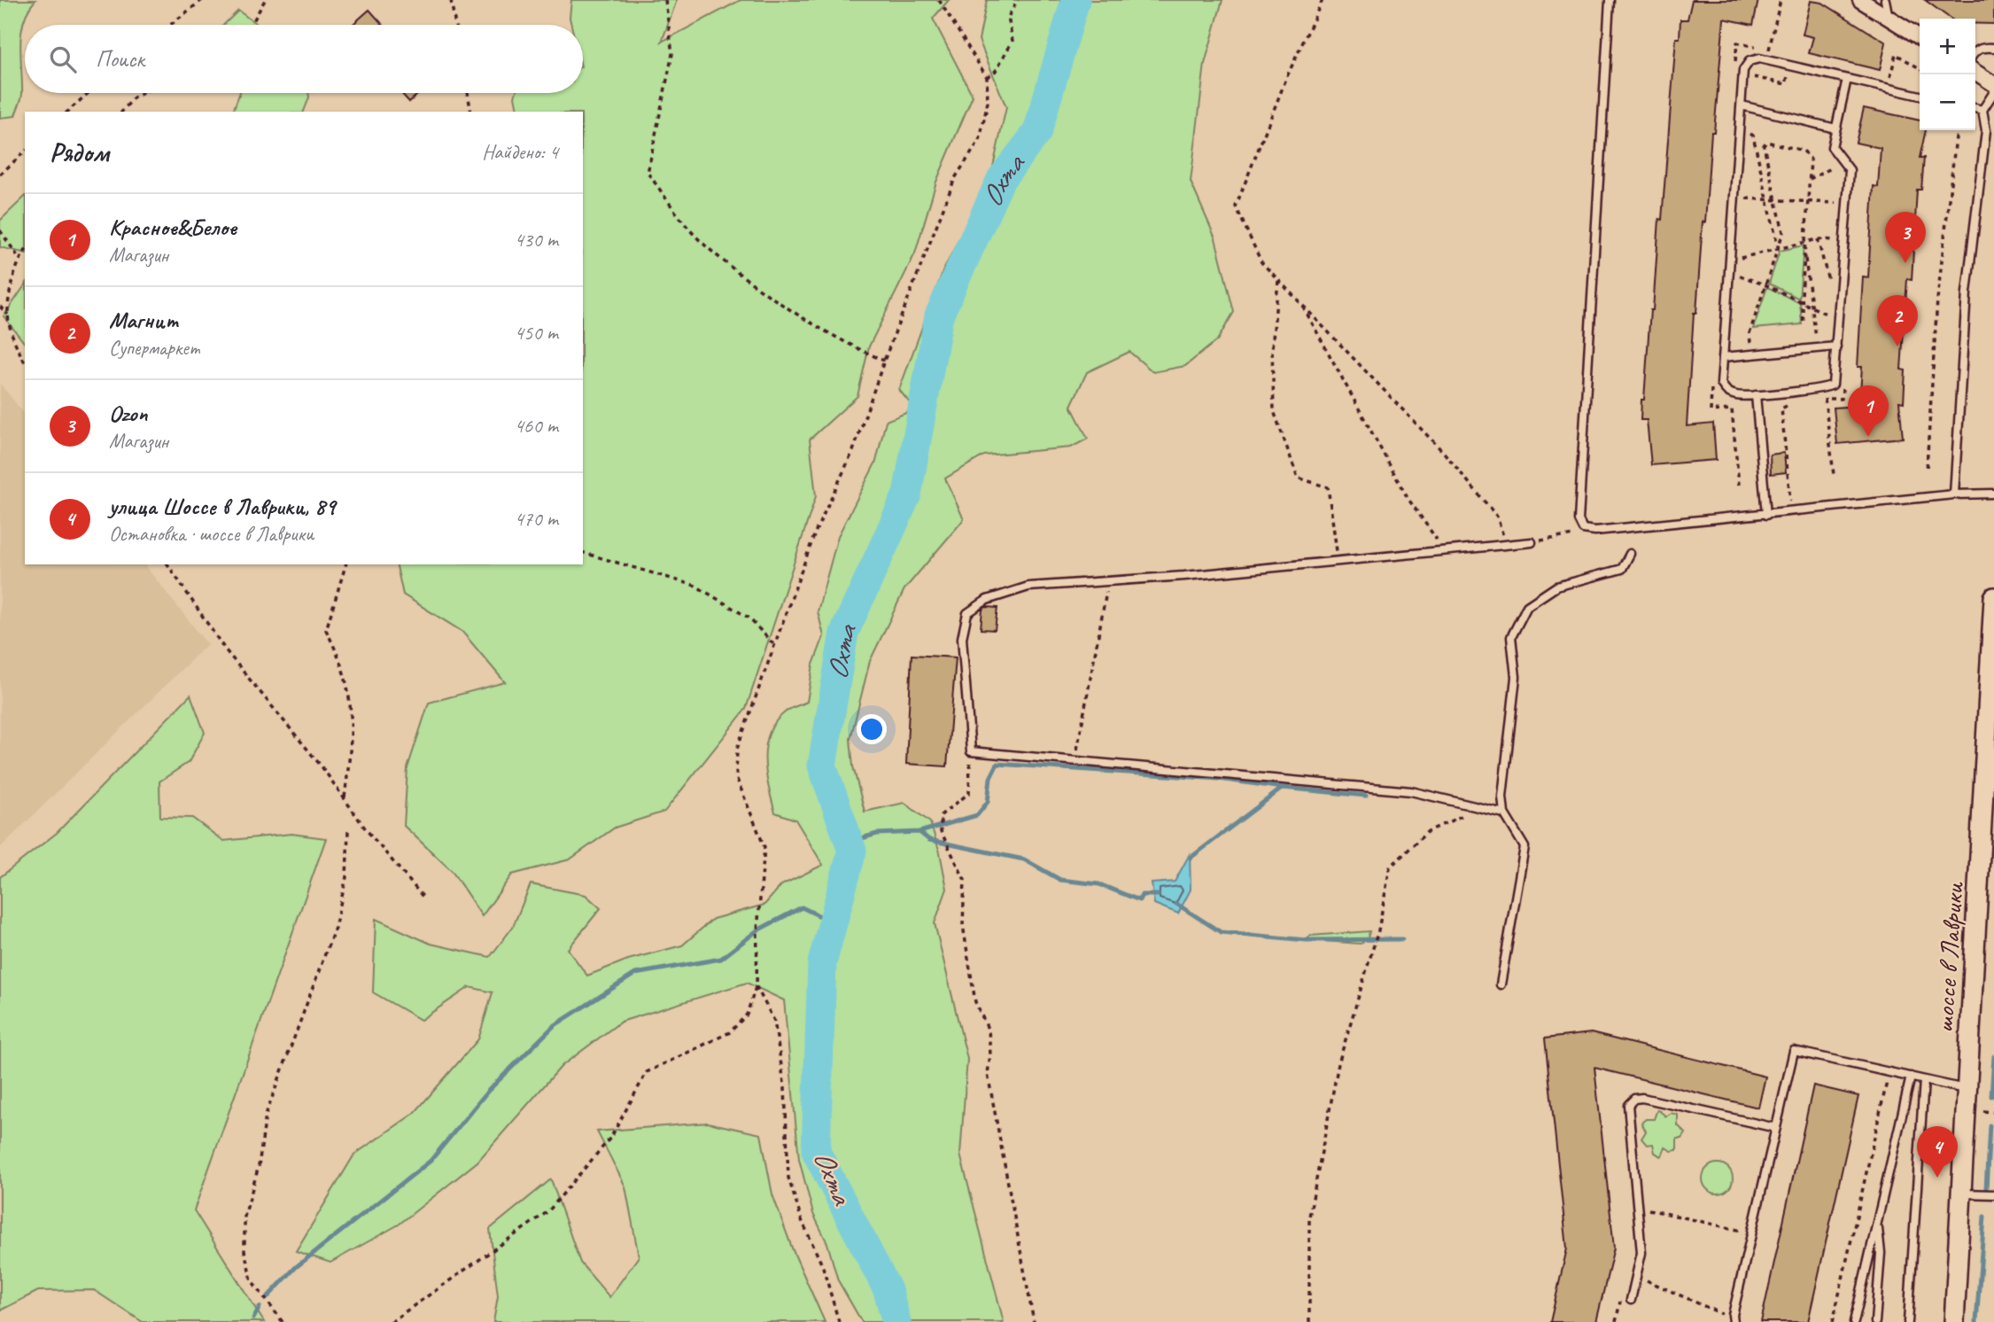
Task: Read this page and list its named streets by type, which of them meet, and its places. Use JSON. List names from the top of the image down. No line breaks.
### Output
{"streets":{"street":["шоссе в Лаврики"]},"water":["Охта"],"page":{"map_buttons":["+","−"],"search":"Поиск","heading":["Рядом","Найдено: 4"],"list":[{"mark":"1","name":"Красное&Белое","note":"Магазин","value":"430 m"},{"mark":"2","name":"Магнит","note":"Супермаркет","value":"450 m"},{"mark":"3","name":"Ozon","note":"Магазин","value":"460 m"},{"mark":"4","name":"улица Шоссе в Лаврики, 89","note":"Остановка · шоссе в Лаврики","value":"470 m"}],"pins":["3","2","1","4"]}}
